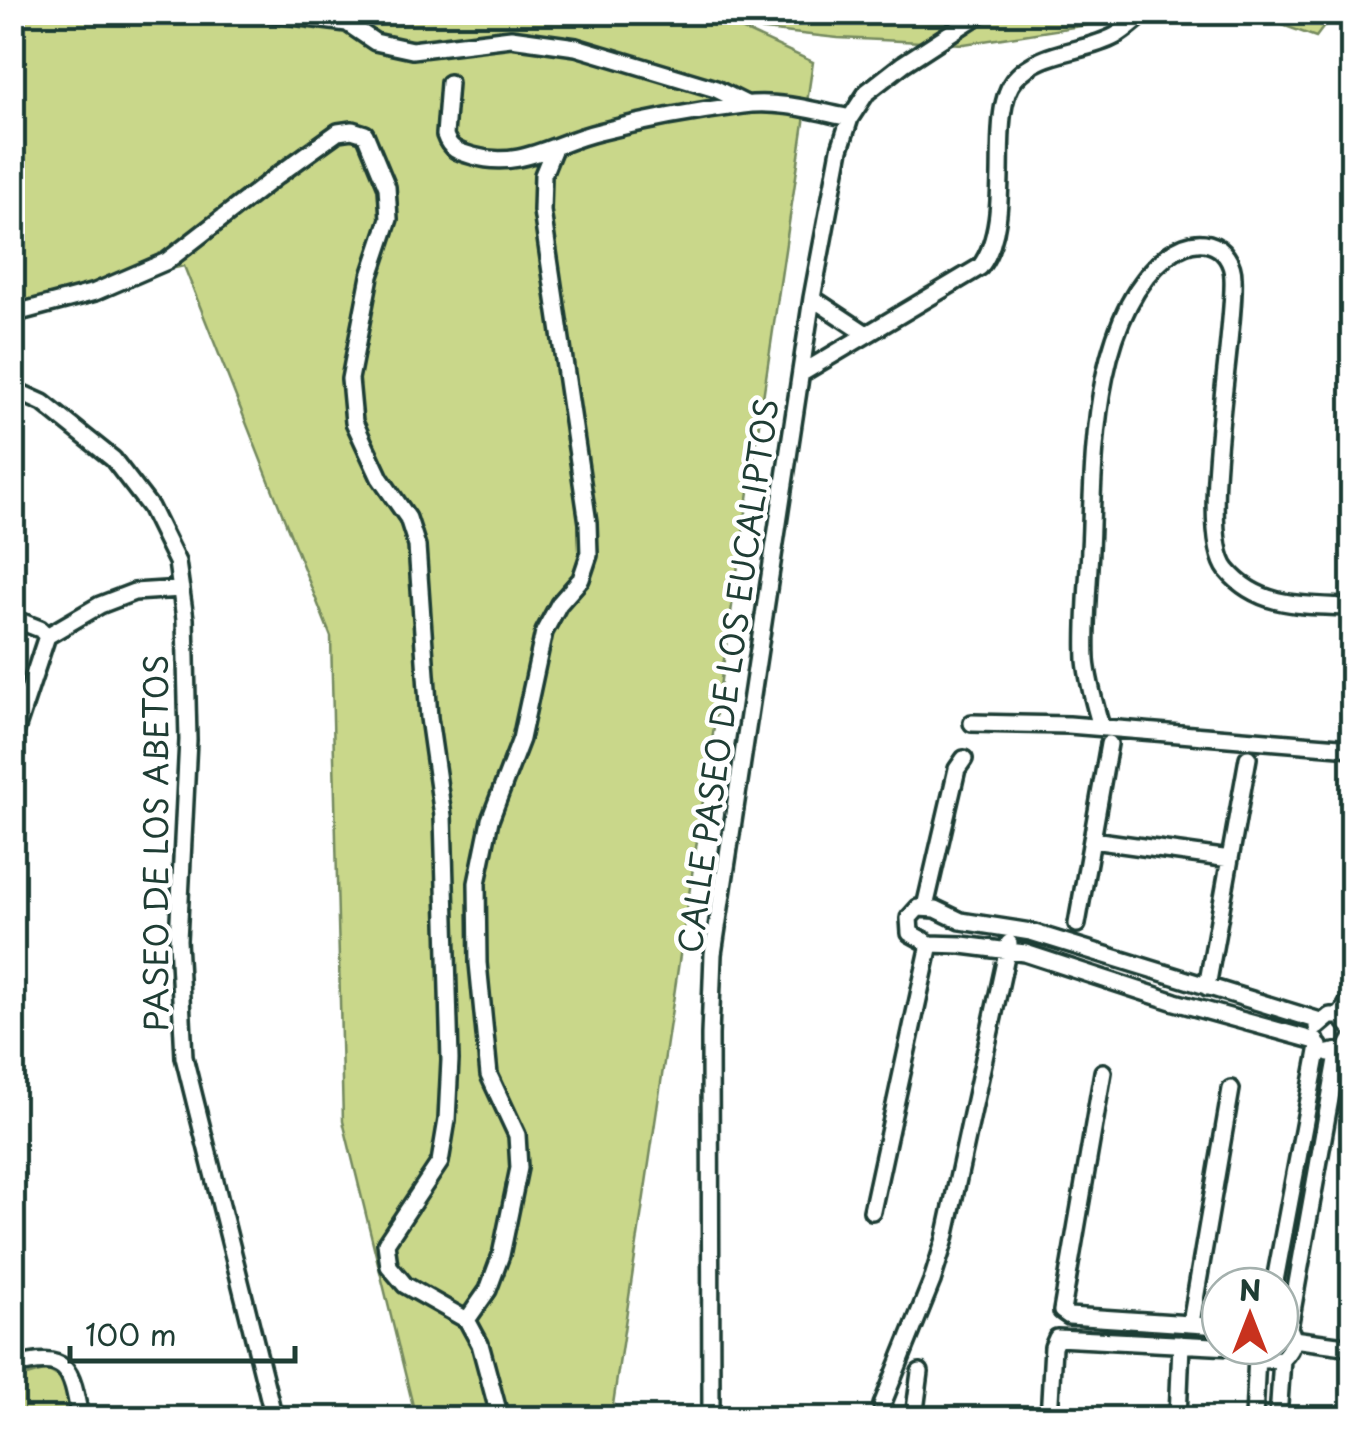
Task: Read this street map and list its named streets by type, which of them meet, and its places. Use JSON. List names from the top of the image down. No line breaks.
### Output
{"streets":{"street":["CALLE PASEO DE LOS EUCALIPTOS","PASEO DE LOS ABETOS"]},"scale_bar":"100 m","north":"top"}
